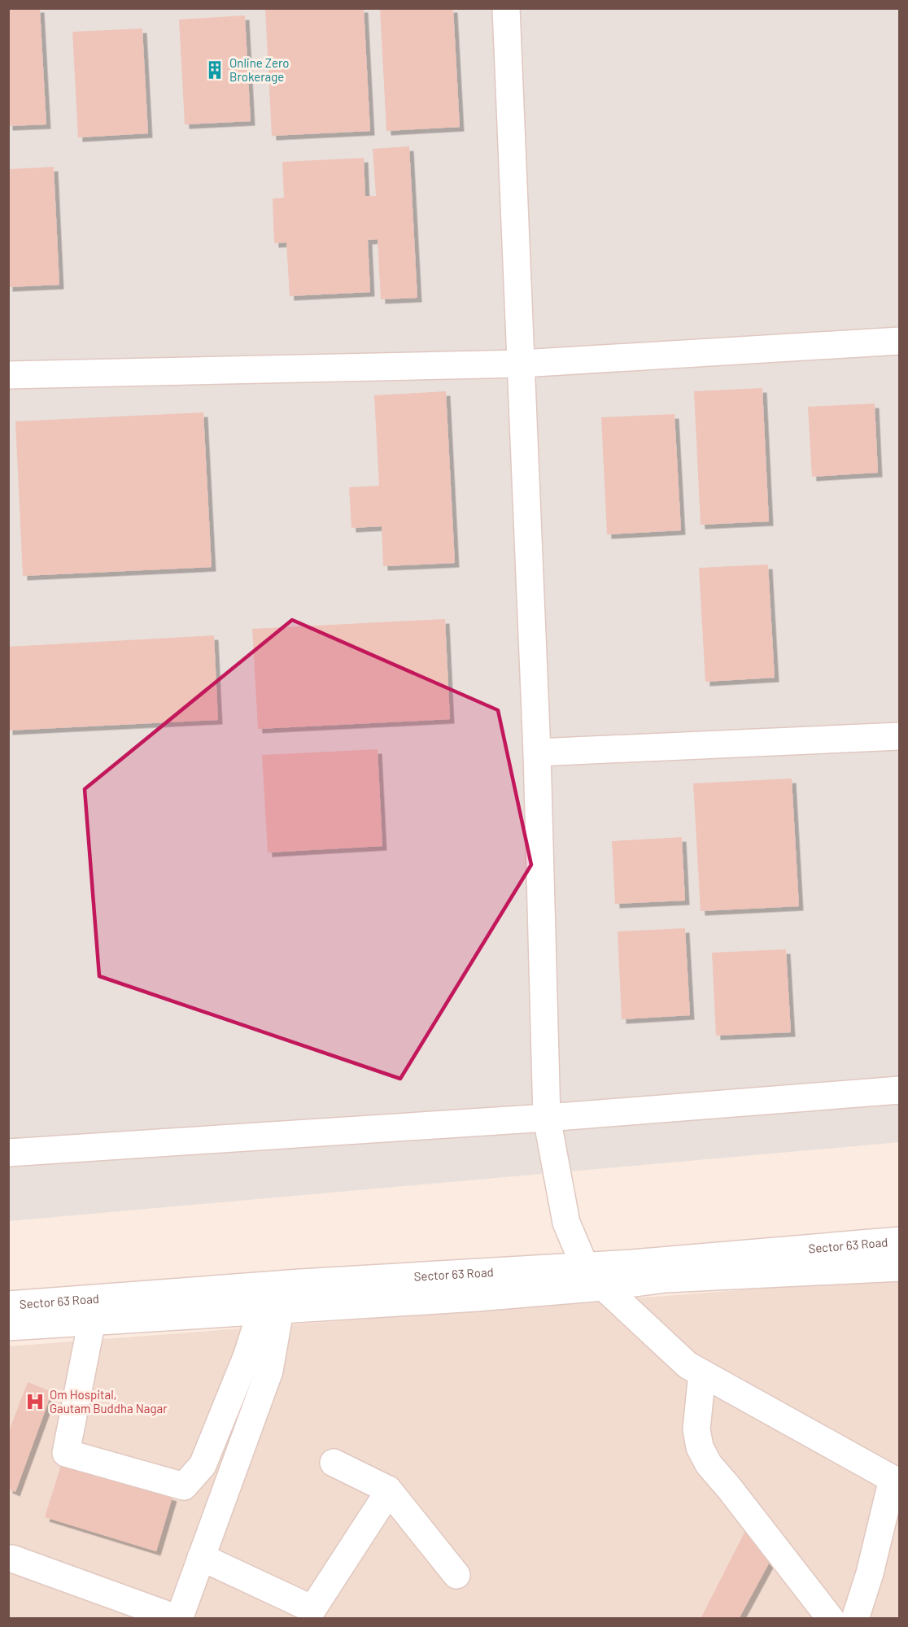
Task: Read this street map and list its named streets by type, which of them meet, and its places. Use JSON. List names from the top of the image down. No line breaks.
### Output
{"streets":{"street":["Sector 63 Road"]},"places":{"building":["Online Zero Brokerage"],"hospital":["Om Hospital, Gautam Buddha Nagar"]}}
